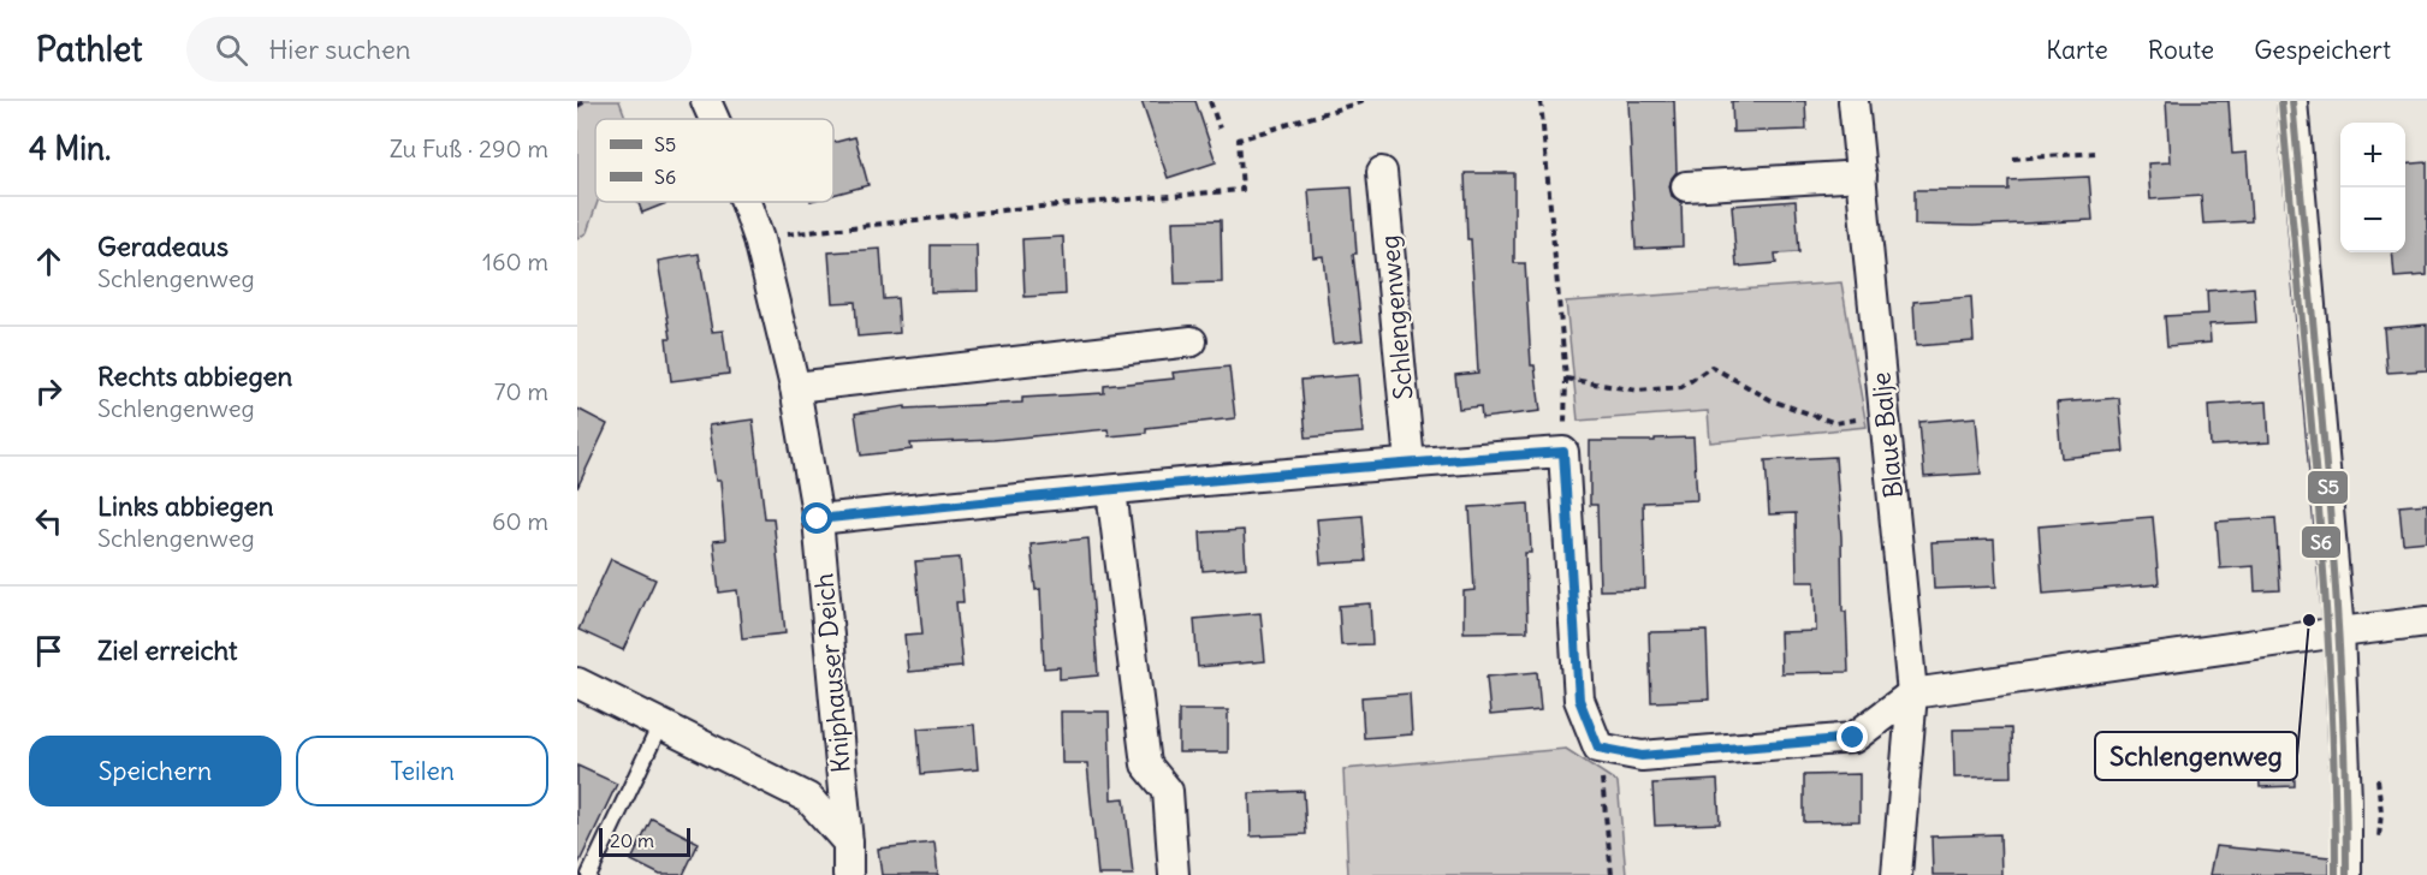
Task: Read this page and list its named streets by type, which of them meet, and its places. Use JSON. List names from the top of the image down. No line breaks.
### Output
{"streets":{"street":["Schlengenweg","Blaue Balje","Kniphauser Deich"]},"places":["Schlengenweg"],"lines":["transit line S5","transit line S6"],"legend":["S5","S6"],"scale_bar":"20 m","page":{"header":"Pathlet","search":"Hier suchen","nav":["Karte","Route","Gespeichert"],"heading":["4 Min.","Zu Fuß · 290 m"],"map_buttons":["+","−"],"list":[["Geradeaus","Schlengenweg","160 m"],["Rechts abbiegen","Schlengenweg","70 m"],["Links abbiegen","Schlengenweg","60 m"],"Ziel erreicht"],"buttons":["Speichern","Teilen"],"scale":"20 m"}}
